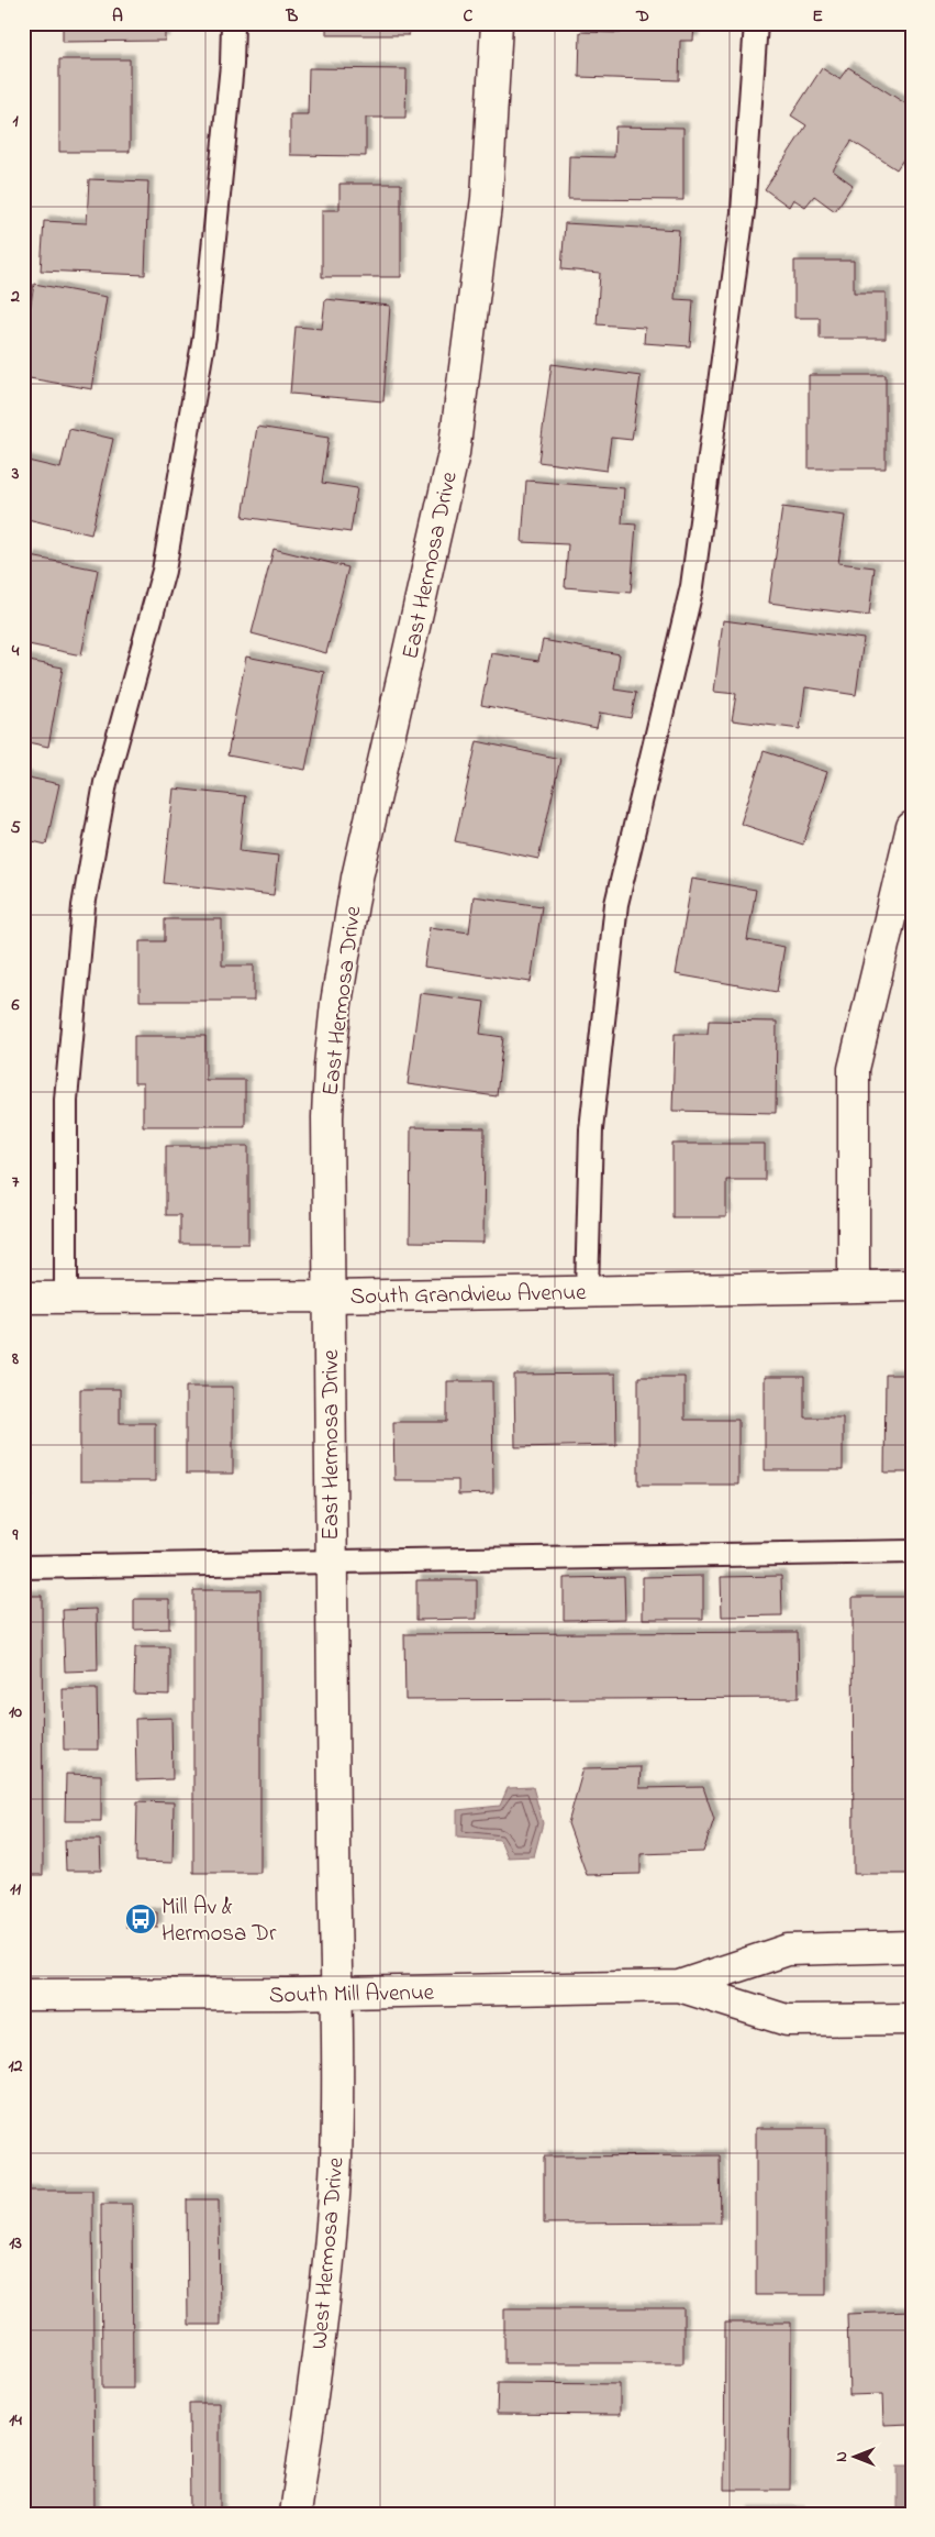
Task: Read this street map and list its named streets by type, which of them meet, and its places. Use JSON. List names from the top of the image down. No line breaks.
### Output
{"streets":{"street":["East Hermosa Drive","South Grandview Avenue","South Mill Avenue","West Hermosa Drive"]},"crossings":[["East Hermosa Drive","South Grandview Avenue"],["East Hermosa Drive","South Mill Avenue"],["East Hermosa Drive","West Hermosa Drive"],["South Mill Avenue","West Hermosa Drive"]],"places":{"bus stop":["Mill Av & Hermosa Dr"]},"north":"left","grid":{"columns":["A","B","C","D","E"],"rows":["1","2","3","4","5","6","7","8","9","10","11","12","13","14"]}}
